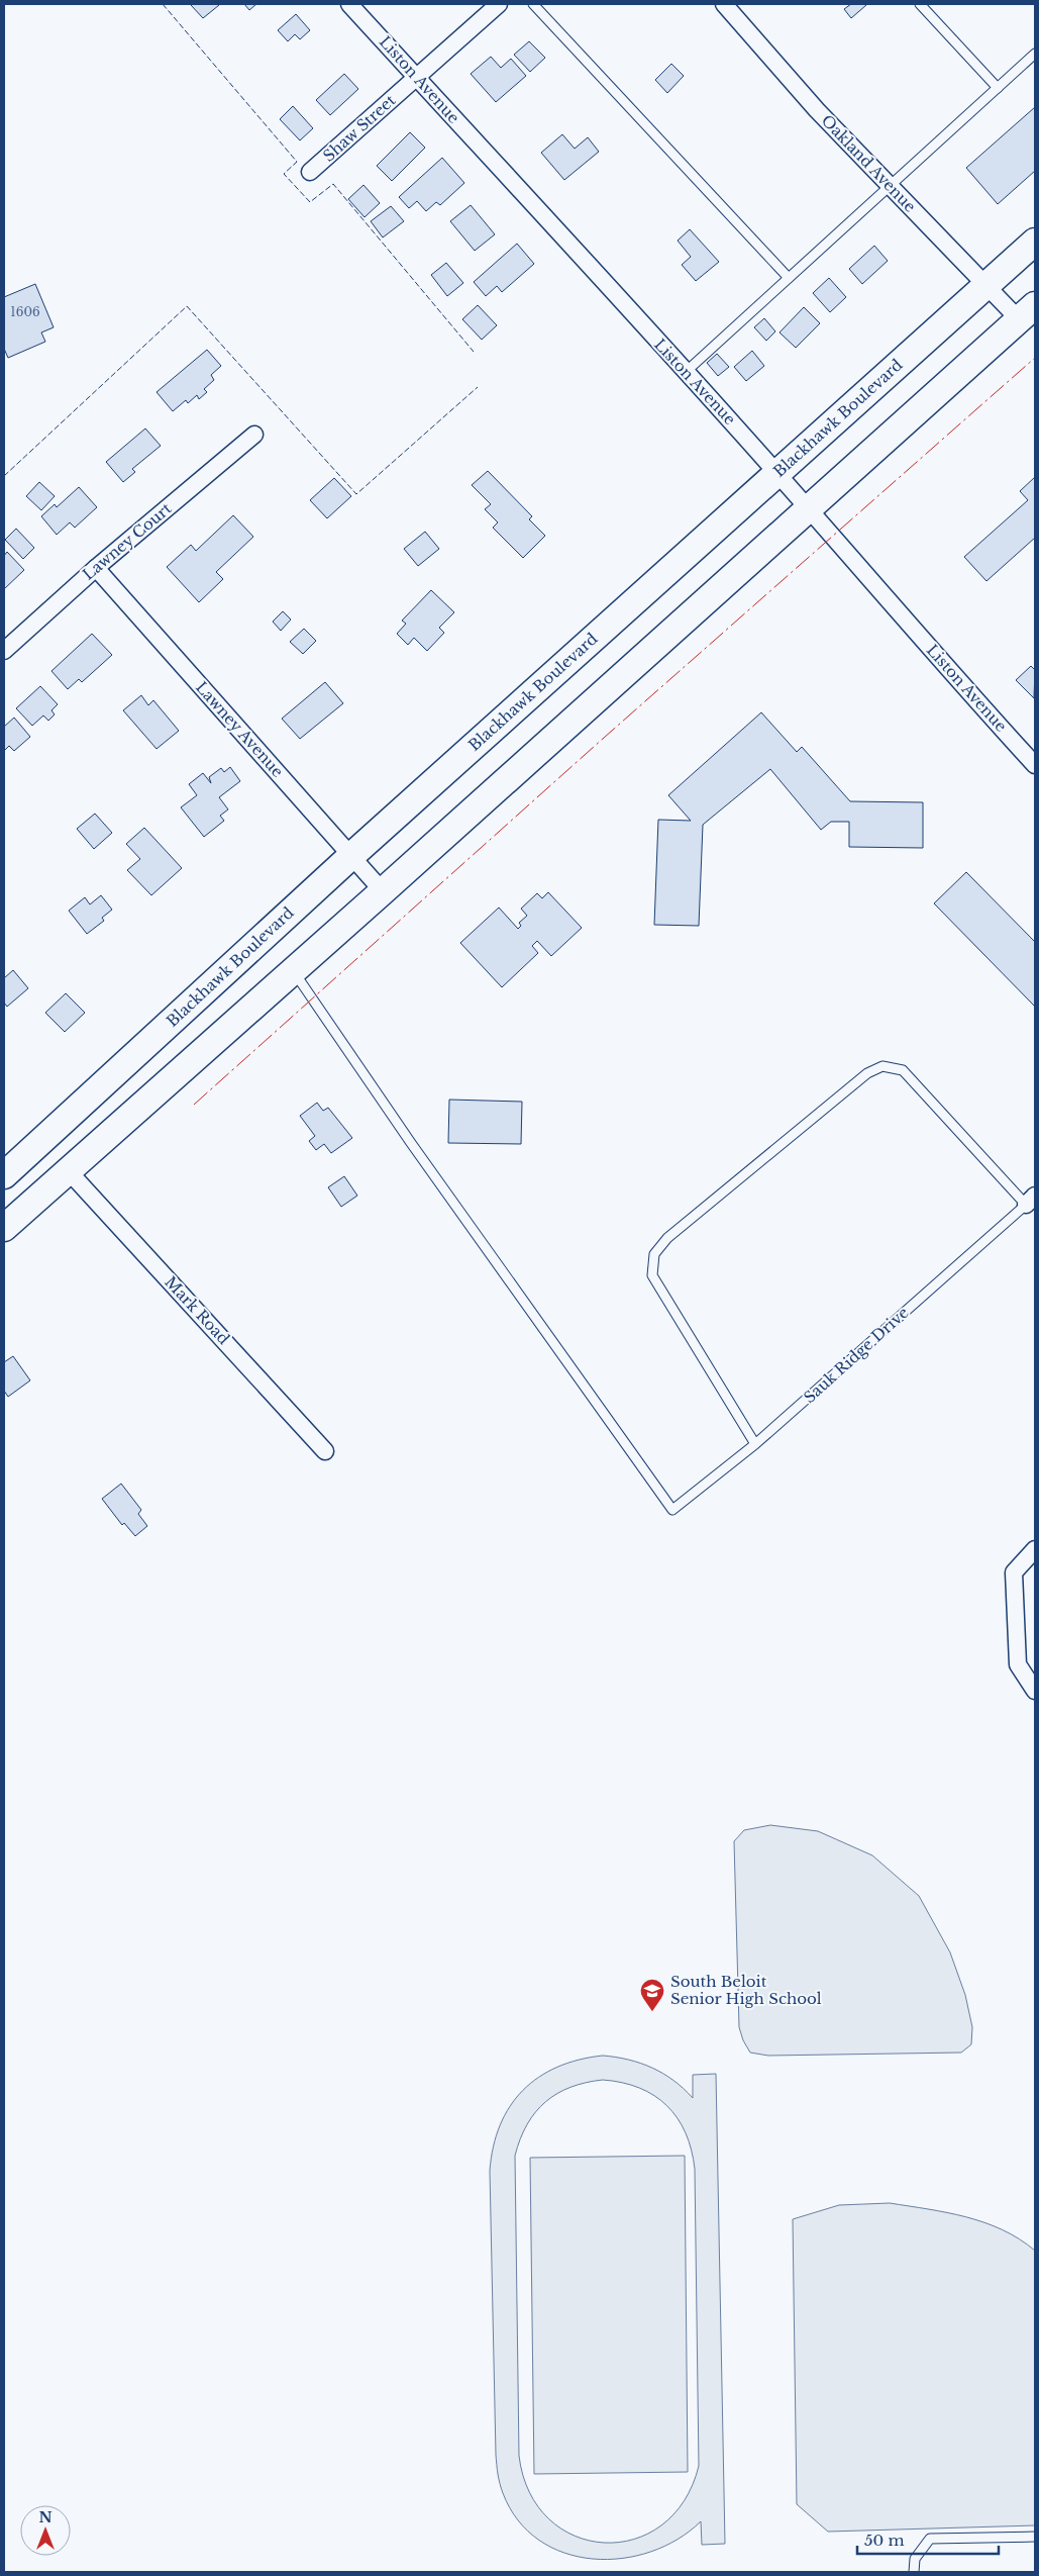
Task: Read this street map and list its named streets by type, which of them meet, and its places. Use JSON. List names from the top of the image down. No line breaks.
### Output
{"streets":{"main road":["Blackhawk Boulevard"],"street":["Liston Avenue","Shaw Street","Oakland Avenue","Lawney Court","Lawney Avenue","Mark Road"],"lane":["Sauk Ridge Drive"]},"crossings":[["Liston Avenue","Shaw Street"],["Liston Avenue","Blackhawk Boulevard"],["Oakland Avenue","Blackhawk Boulevard"],["Blackhawk Boulevard","Lawney Avenue"],["Lawney Court","Lawney Avenue"]],"places":{"school or university":["South Beloit Senior High School"]},"house_numbers":["1606"],"scale_bar":"50 m","north":"top"}
